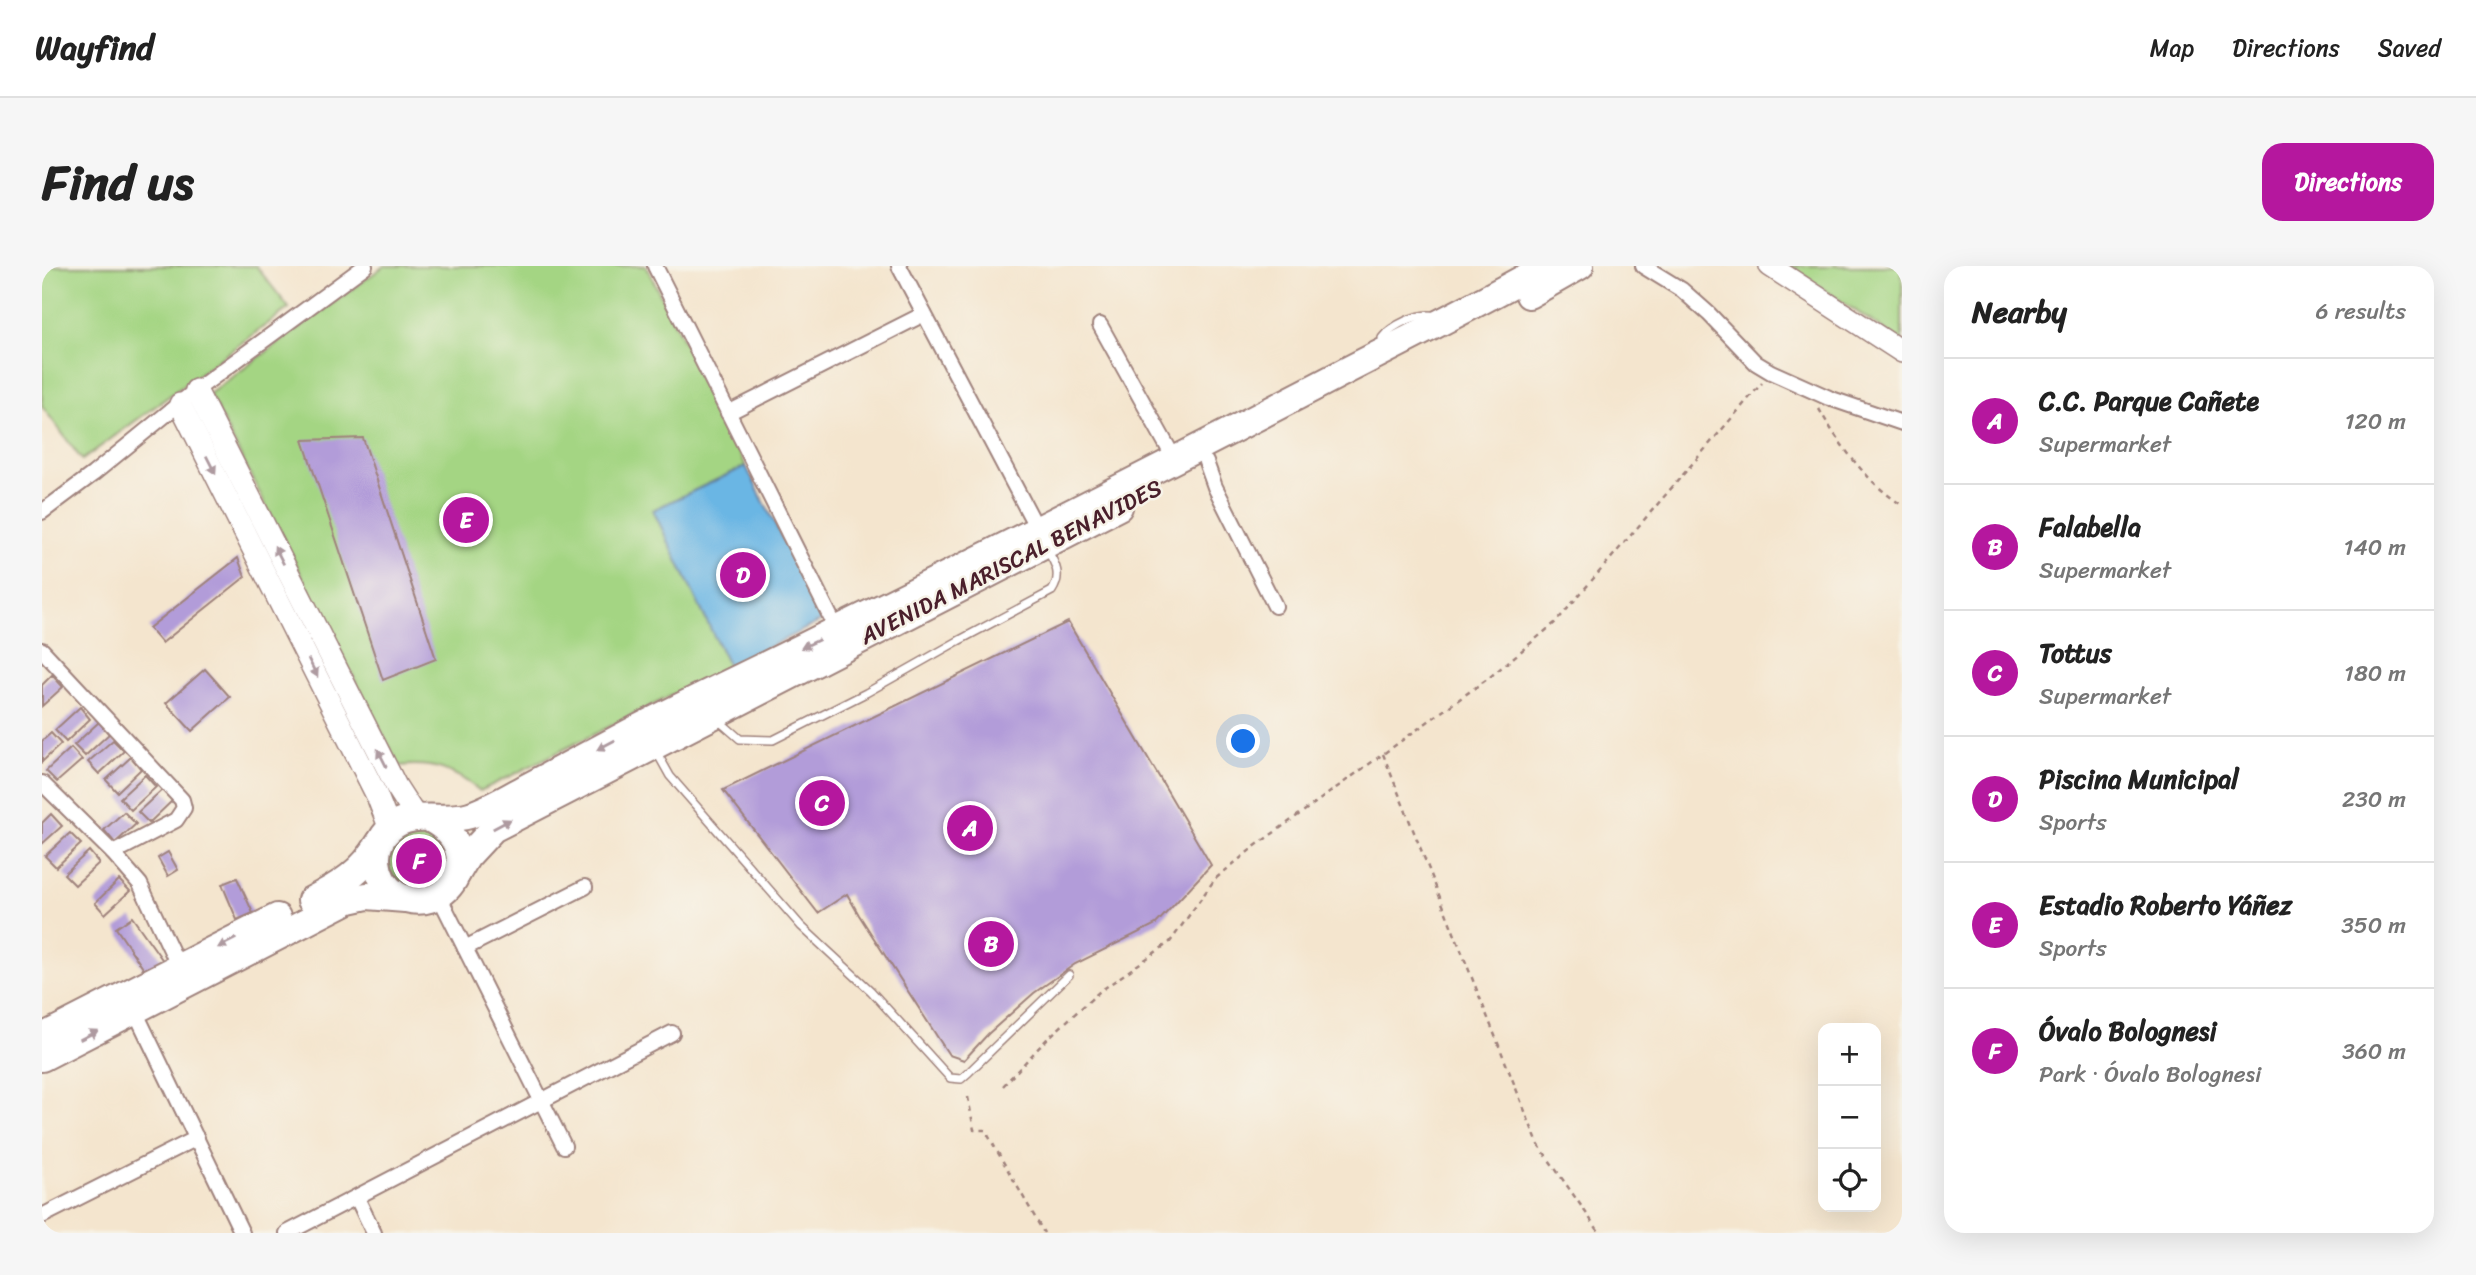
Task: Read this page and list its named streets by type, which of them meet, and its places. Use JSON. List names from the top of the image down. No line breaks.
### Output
{"streets":{"highway":["AVENIDA MARISCAL BENAVIDES"]},"page":{"header":"Wayfind","nav":["Map","Directions","Saved"],"title":"Find us","buttons":"Directions","heading":["Nearby","6 results"],"list":[{"mark":"A","name":"C.C. Parque Cañete","note":"Supermarket","value":"120 m"},{"mark":"B","name":"Falabella","note":"Supermarket","value":"140 m"},{"mark":"C","name":"Tottus","note":"Supermarket","value":"180 m"},{"mark":"D","name":"Piscina Municipal","note":"Sports","value":"230 m"},{"mark":"E","name":"Estadio Roberto Yáñez","note":"Sports","value":"350 m"},{"mark":"F","name":"Óvalo Bolognesi","note":"Park · Óvalo Bolognesi","value":"360 m"}],"pins":["E","D","C","A","F","B"],"map_buttons":["+","−"]}}
